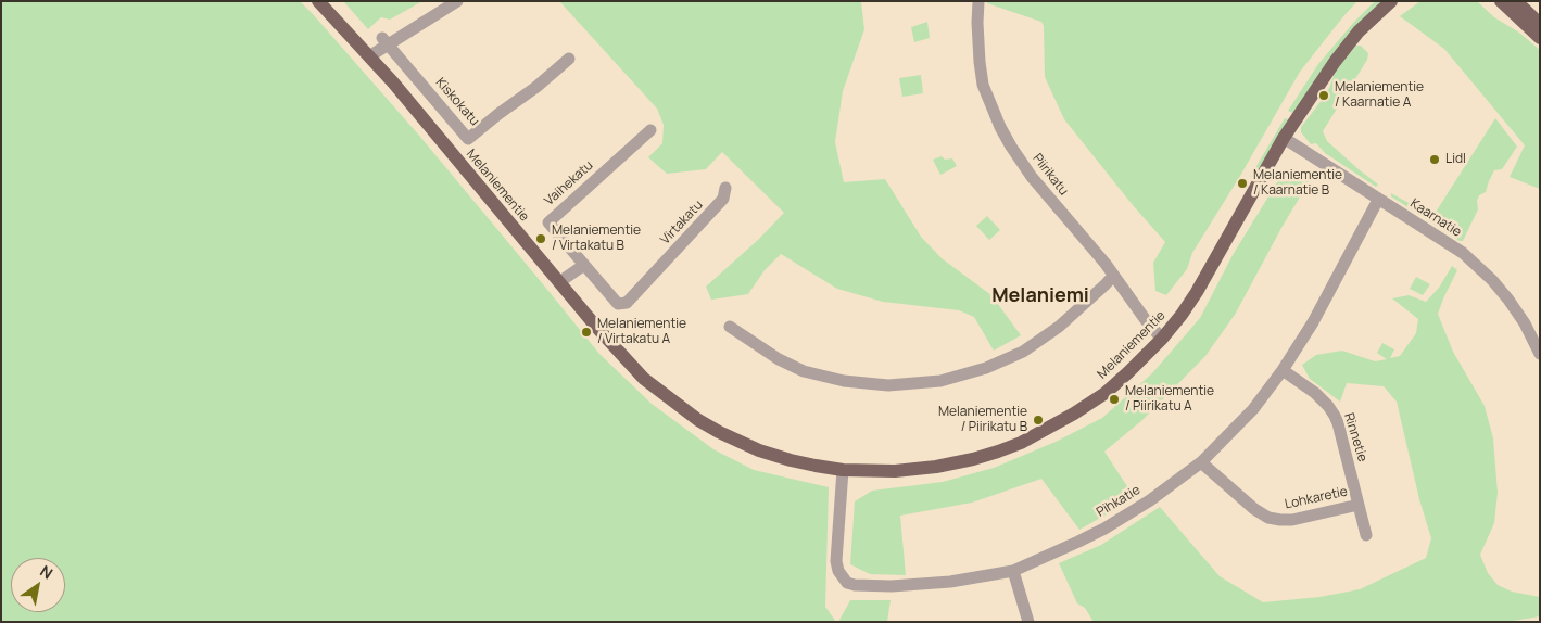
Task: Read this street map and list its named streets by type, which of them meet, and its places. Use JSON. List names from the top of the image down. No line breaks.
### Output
{"streets":{"main road":["Melaniementie"],"street":["Kiskokatu","Piirikatu","Vaihekatu","Kaarnatie","Virtakatu","Rinnetie","Lohkaretie","Pihkatie"]},"crossings":[["Piirikatu","Melaniementie"],["Vaihekatu","Virtakatu"],["Melaniementie","Kaarnatie"],["Melaniementie","Pihkatie"],["Kaarnatie","Pihkatie"],["Rinnetie","Lohkaretie"],["Rinnetie","Pihkatie"],["Lohkaretie","Pihkatie"]],"districts":["Melaniemi"],"places":["Melaniementie / Kaarnatie A","Lidl","Melaniementie / Kaarnatie B","Melaniementie / Virtakatu B","Melaniementie / Virtakatu A","Melaniementie / Piirikatu A","Melaniementie / Piirikatu B"],"north":"top right"}
